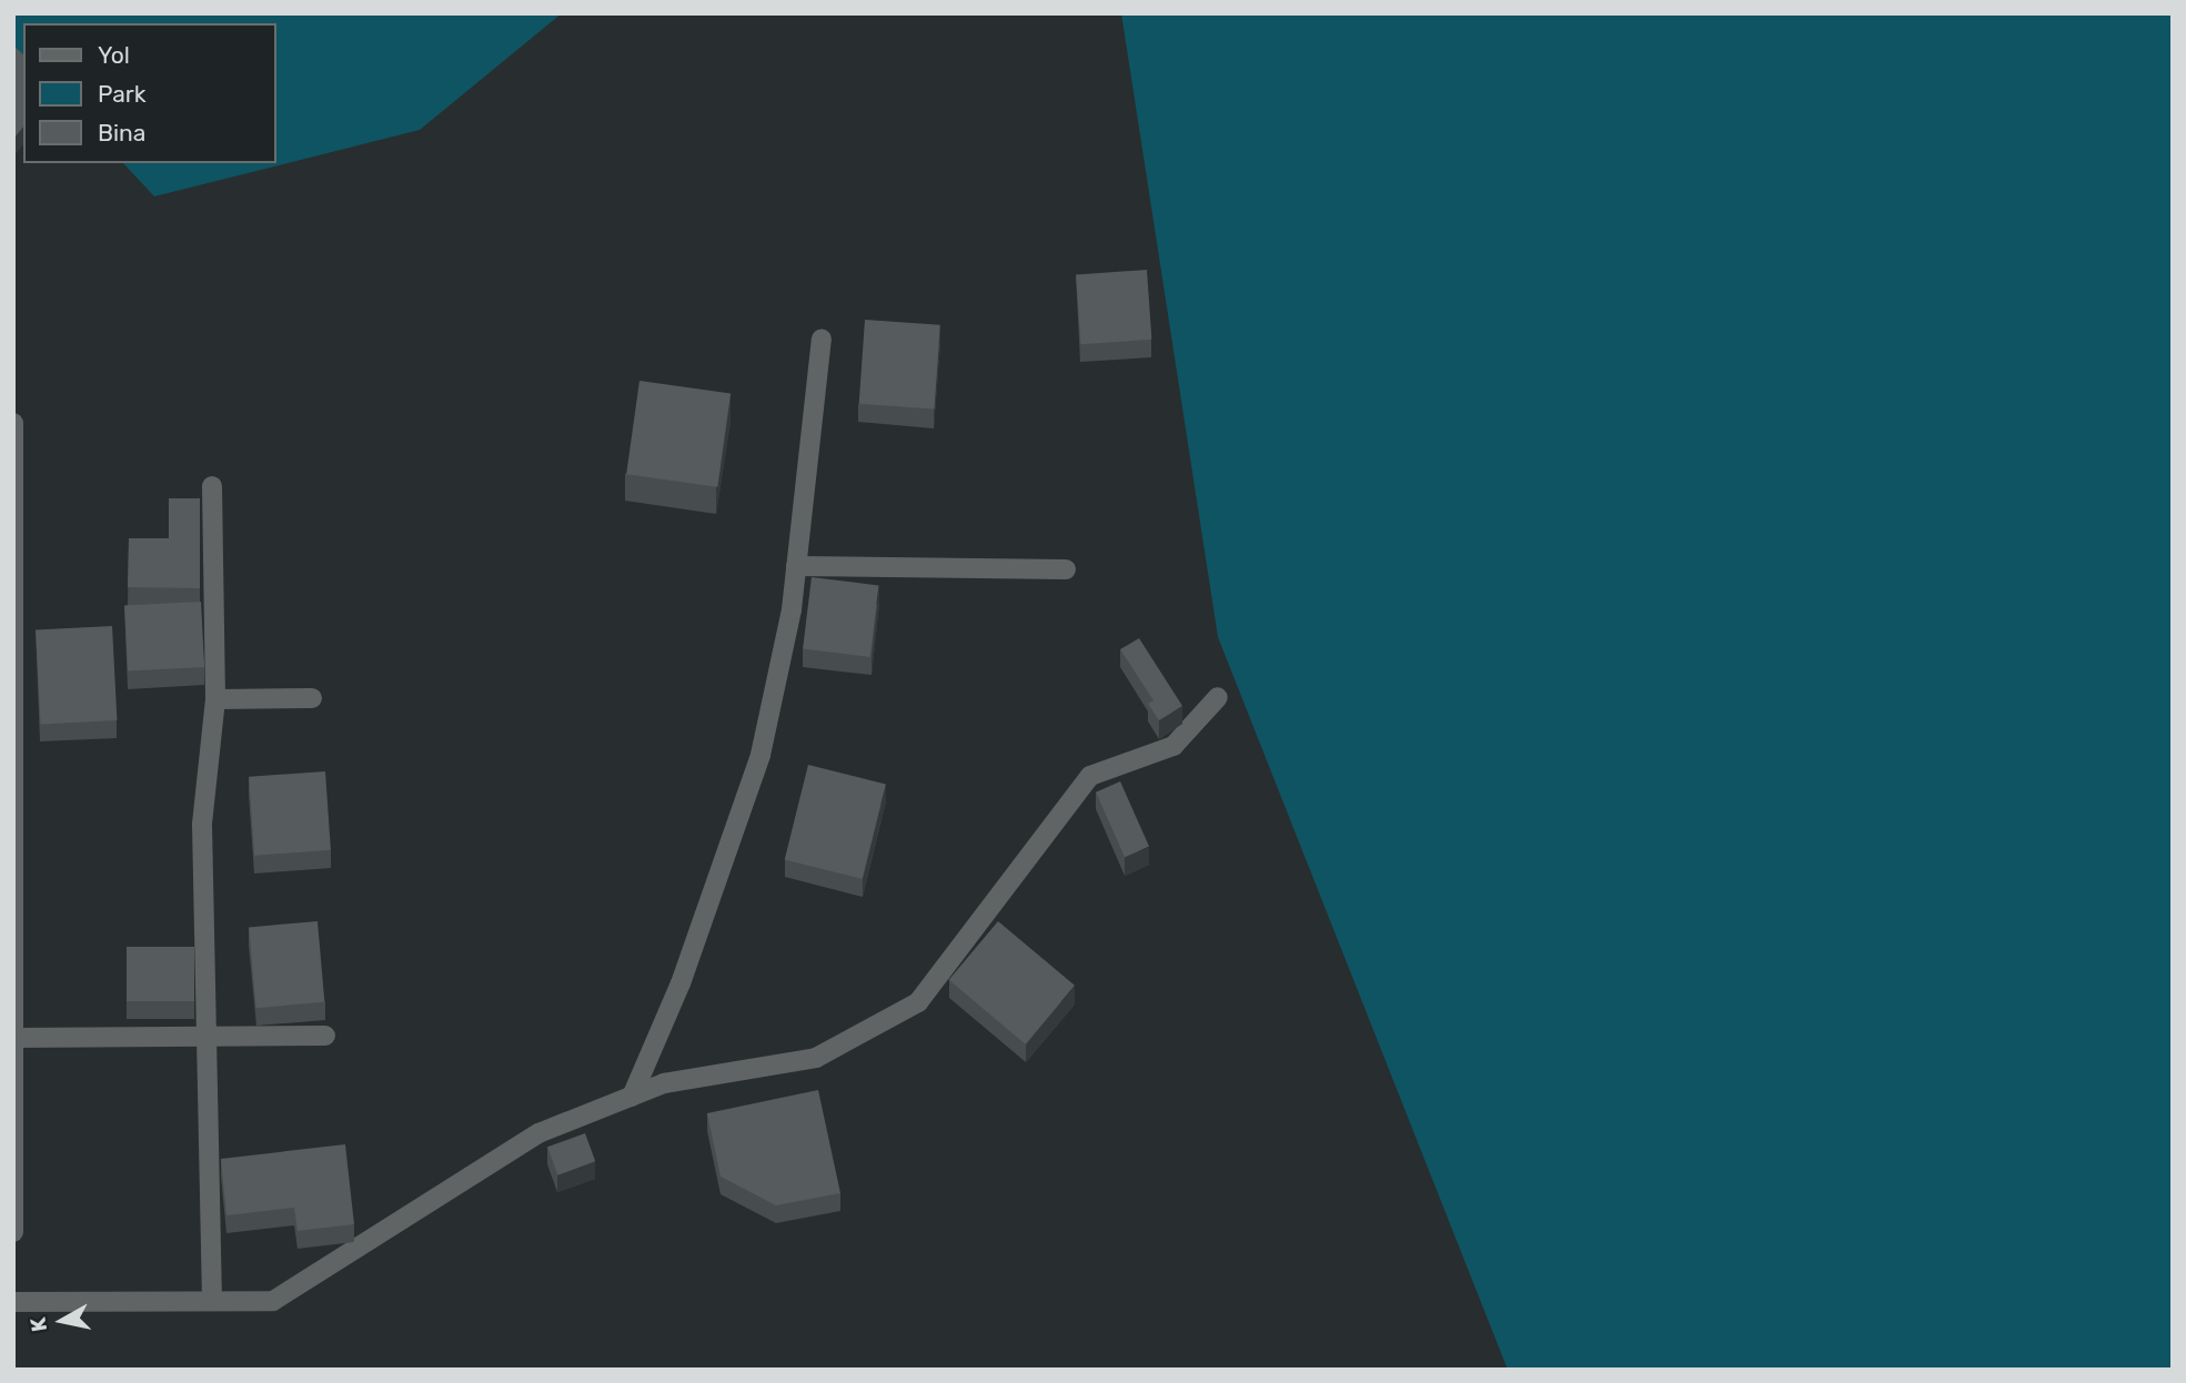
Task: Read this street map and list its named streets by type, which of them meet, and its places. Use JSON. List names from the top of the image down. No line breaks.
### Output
{"legend":["Yol","Park","Bina"],"north":"left"}
